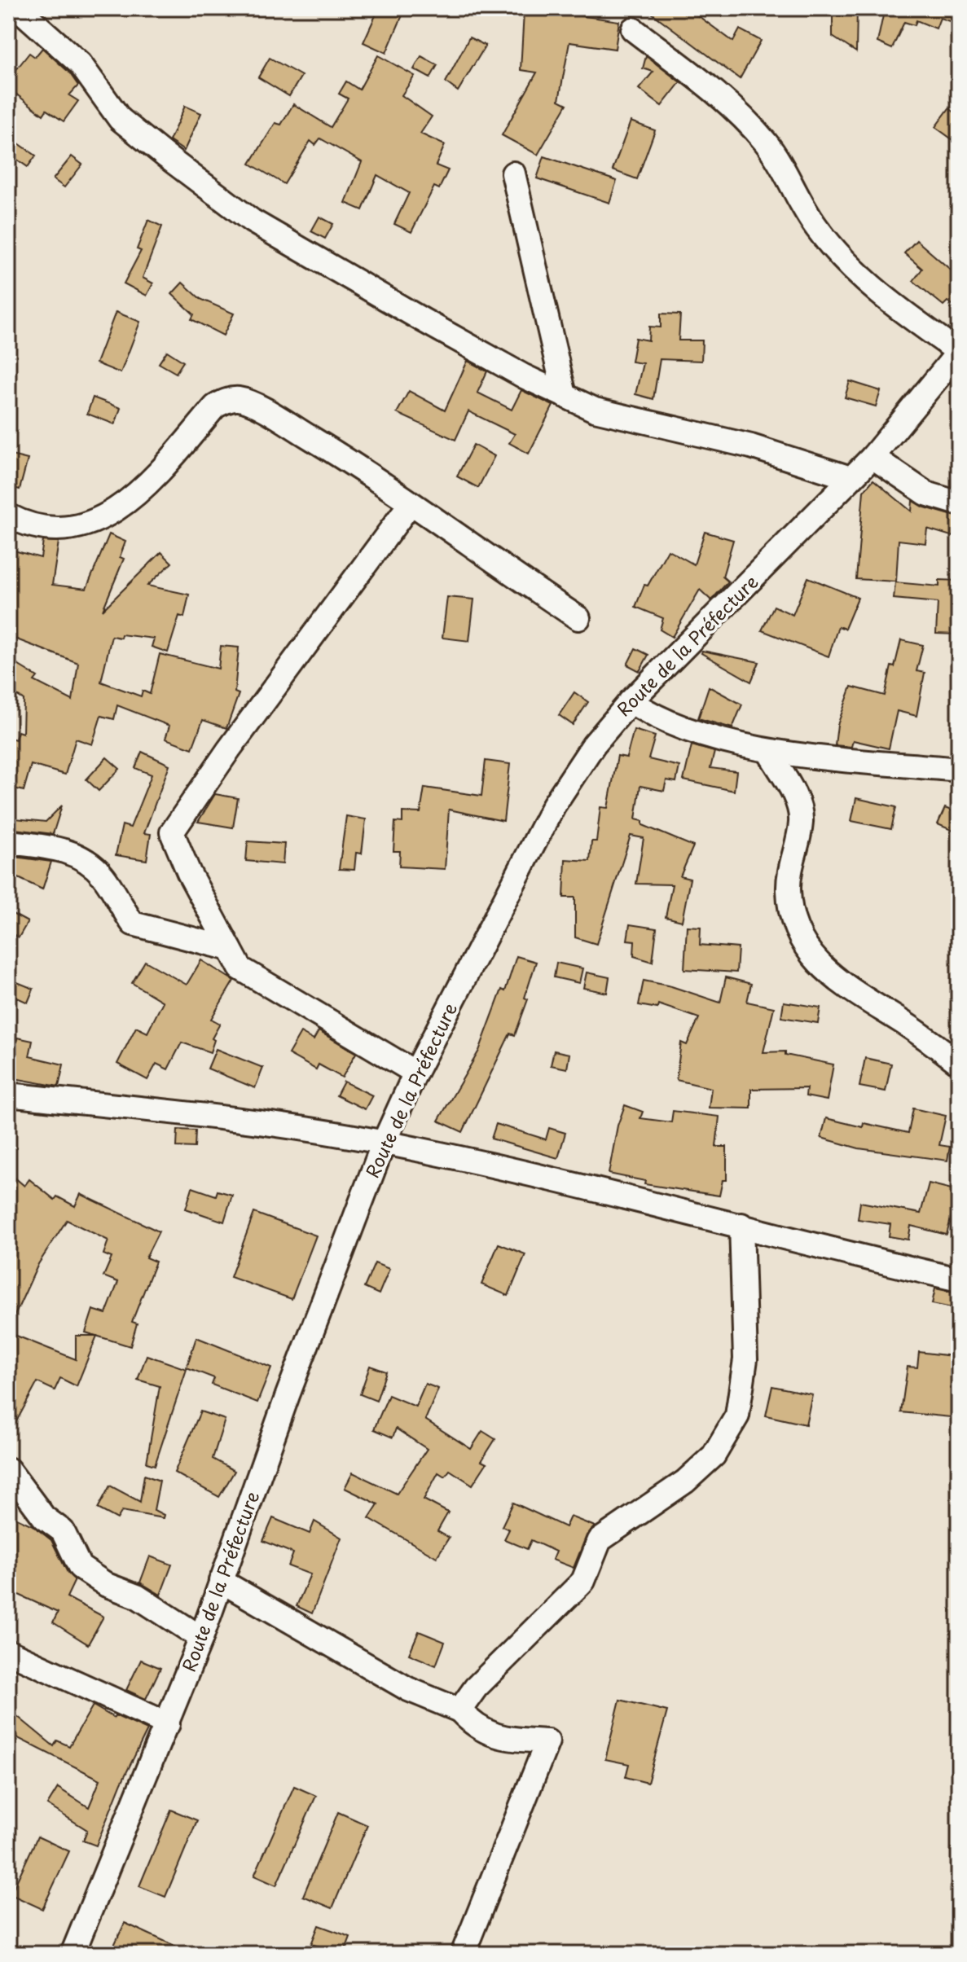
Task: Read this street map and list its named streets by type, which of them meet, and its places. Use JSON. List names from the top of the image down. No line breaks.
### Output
{"streets":{"street":["Route de la Préfecture"]}}
